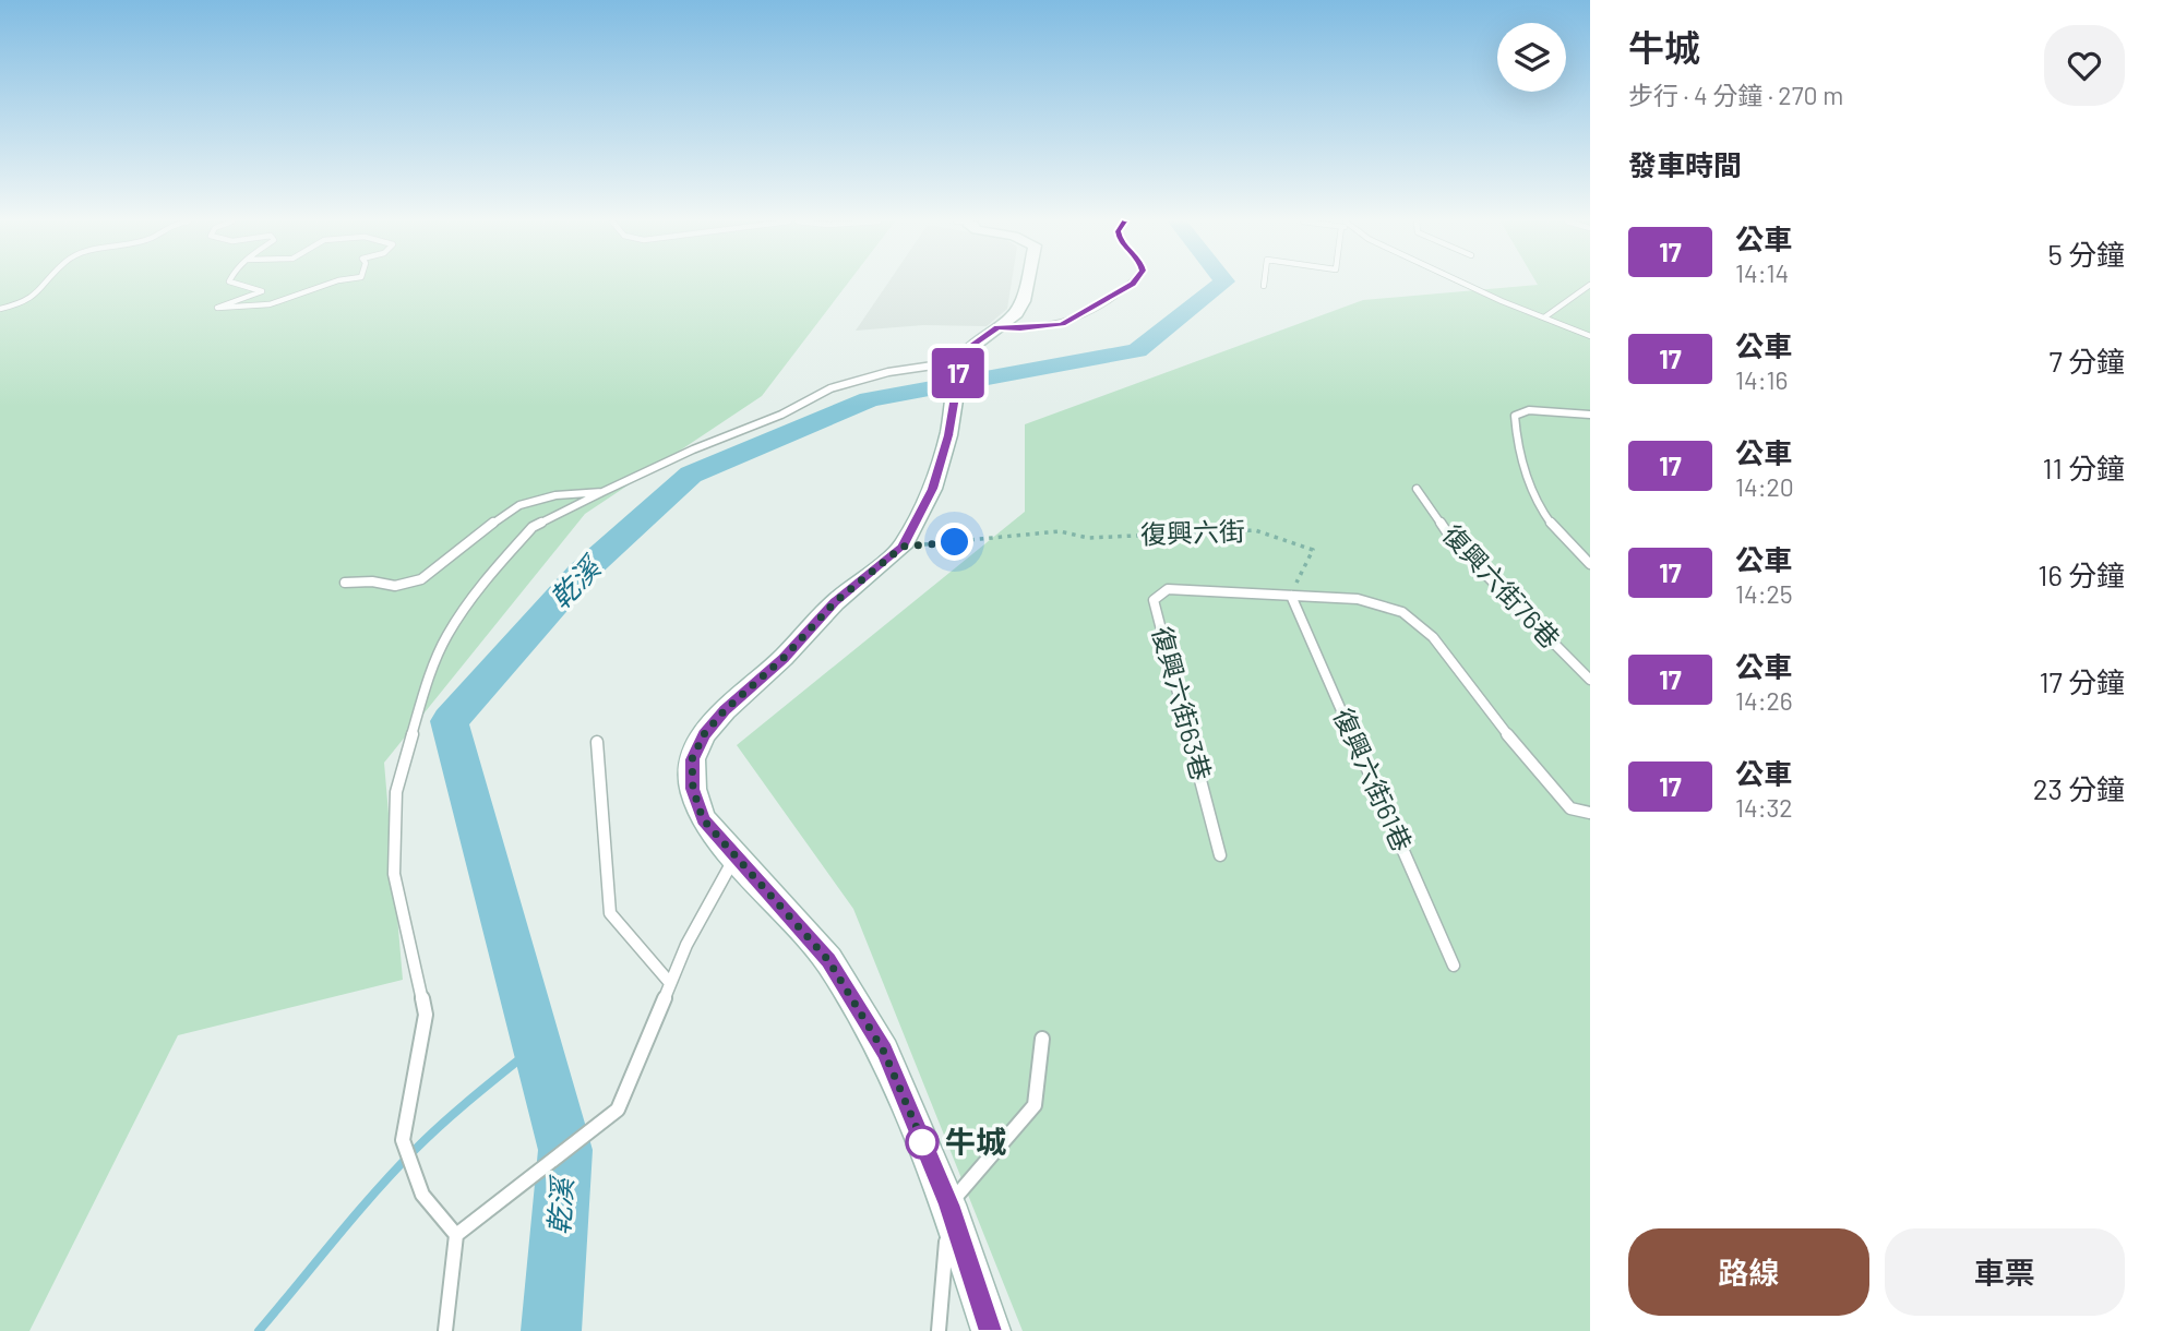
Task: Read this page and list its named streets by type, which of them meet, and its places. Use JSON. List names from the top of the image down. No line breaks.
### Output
{"streets":{"lane":["復興六街76巷","復興六街63巷","復興六街61巷"],"path":["復興六街"]},"crossings":[["復興六街","復興六街63巷"],["復興六街","復興六街61巷"],["復興六街63巷","復興六街61巷"]],"water":["乾溪"],"places":["牛城"],"lines":["bus line 17"],"page":{"on_map":"17","heading":[["牛城","步行 · 4 分鐘 · 270 m"],"發車時間"],"list":[{"mark":"17","name":"公車","note":"14:14","value":"5 分鐘"},{"mark":"17","name":"公車","note":"14:16","value":"7 分鐘"},{"mark":"17","name":"公車","note":"14:20","value":"11 分鐘"},{"mark":"17","name":"公車","note":"14:25","value":"16 分鐘"},{"mark":"17","name":"公車","note":"14:26","value":"17 分鐘"},{"mark":"17","name":"公車","note":"14:32","value":"23 分鐘"}],"buttons":["路線","車票"]}}
